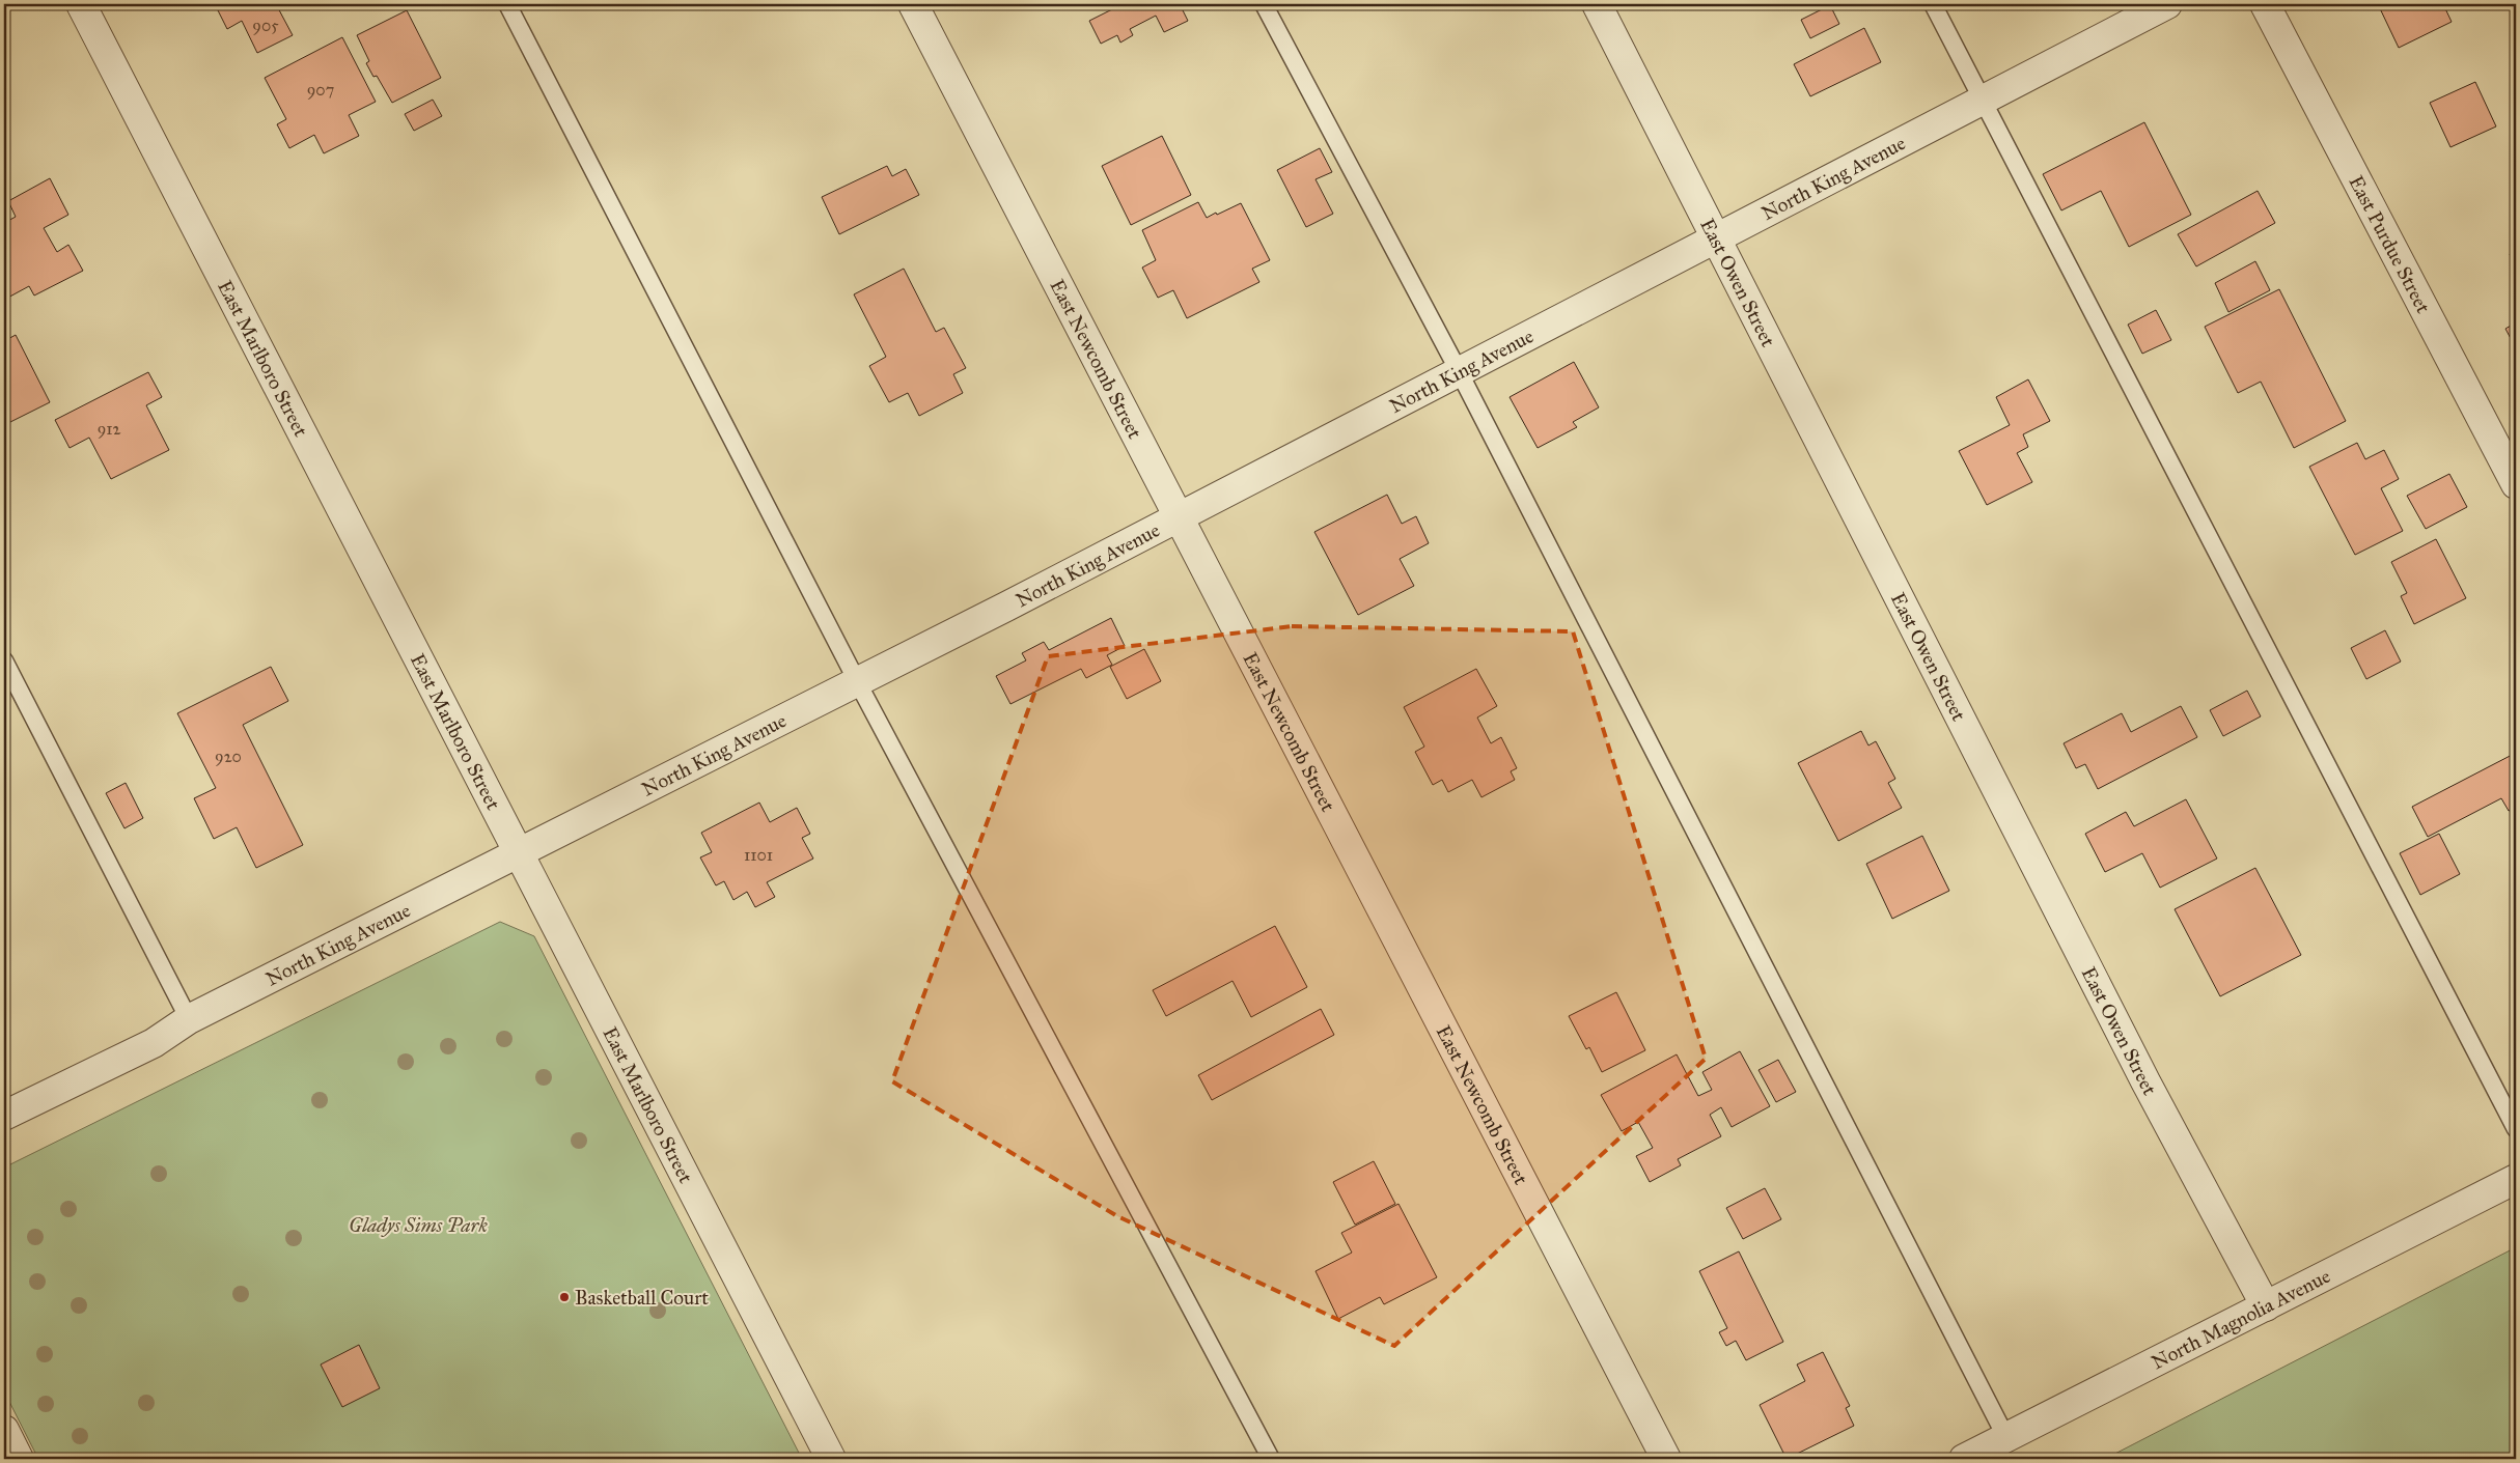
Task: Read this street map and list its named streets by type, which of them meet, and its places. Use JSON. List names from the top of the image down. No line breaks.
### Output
{"streets":{"street":["North King Avenue","East Purdue Street","East Owen Street","East Marlboro Street","East Newcomb Street","North Magnolia Avenue"]},"crossings":[["North King Avenue","East Owen Street"],["North King Avenue","East Marlboro Street"],["North King Avenue","East Newcomb Street"],["East Owen Street","North Magnolia Avenue"]],"parks":["Gladys Sims Park"],"places":["Basketball Court"],"house_numbers":["905","907","912","920","1101"]}
